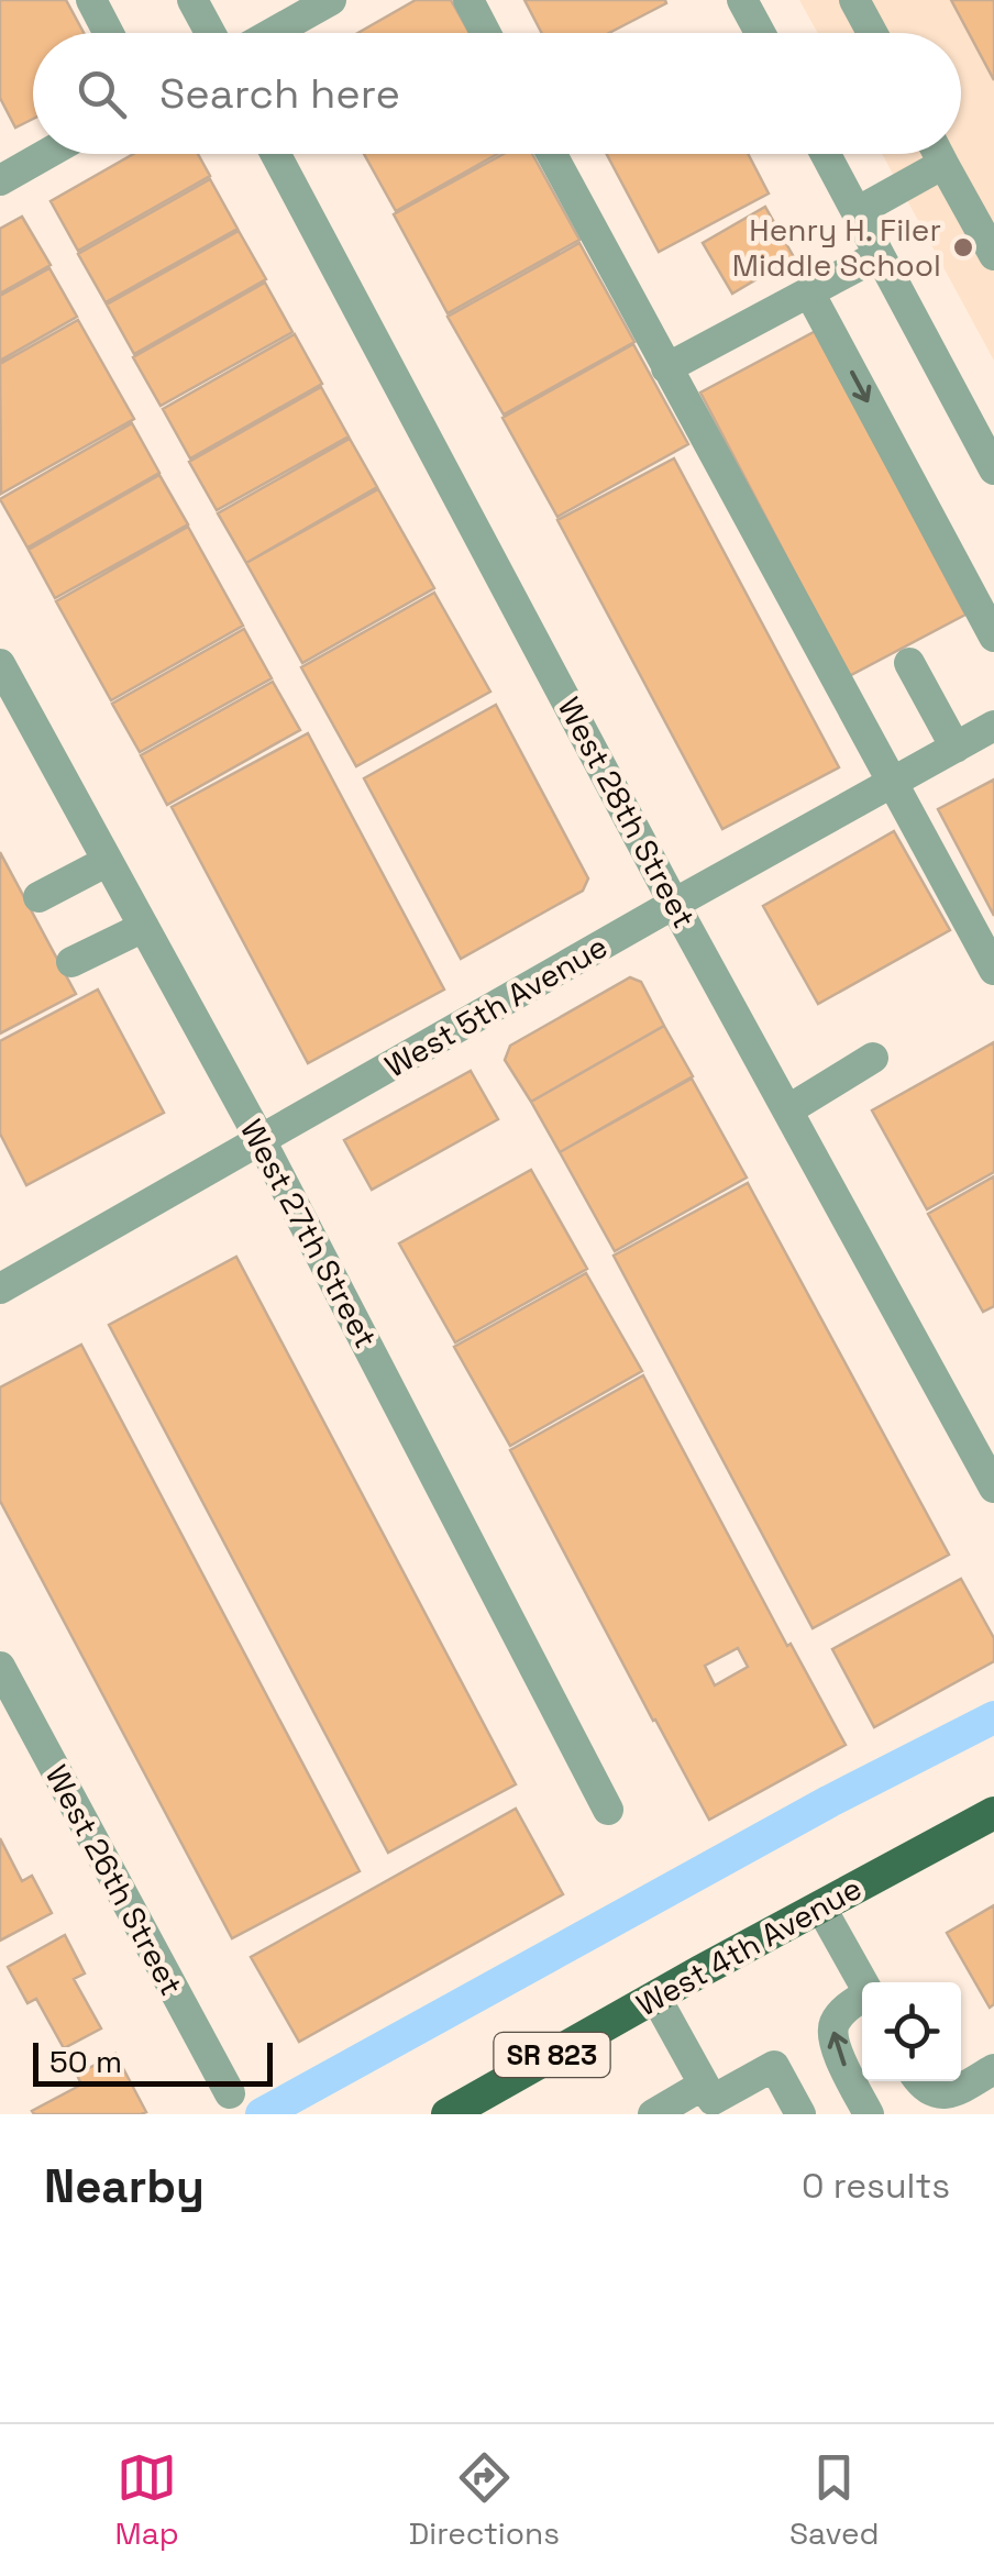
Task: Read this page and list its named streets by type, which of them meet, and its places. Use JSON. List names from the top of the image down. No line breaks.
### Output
{"streets":{"main road":["West 4th Avenue","SR 823"],"street":["West 28th Street","West 5th Avenue","West 27th Street","West 26th Street"]},"crossings":[["West 28th Street","West 5th Avenue"],["West 5th Avenue","West 27th Street"]],"places":["Henry H. Filer Middle School"],"scale_bar":"50 m","page":{"search":"Search here","scale":"50 m","heading":["Nearby","0 results"],"nav":["Map","Directions","Saved"]}}
